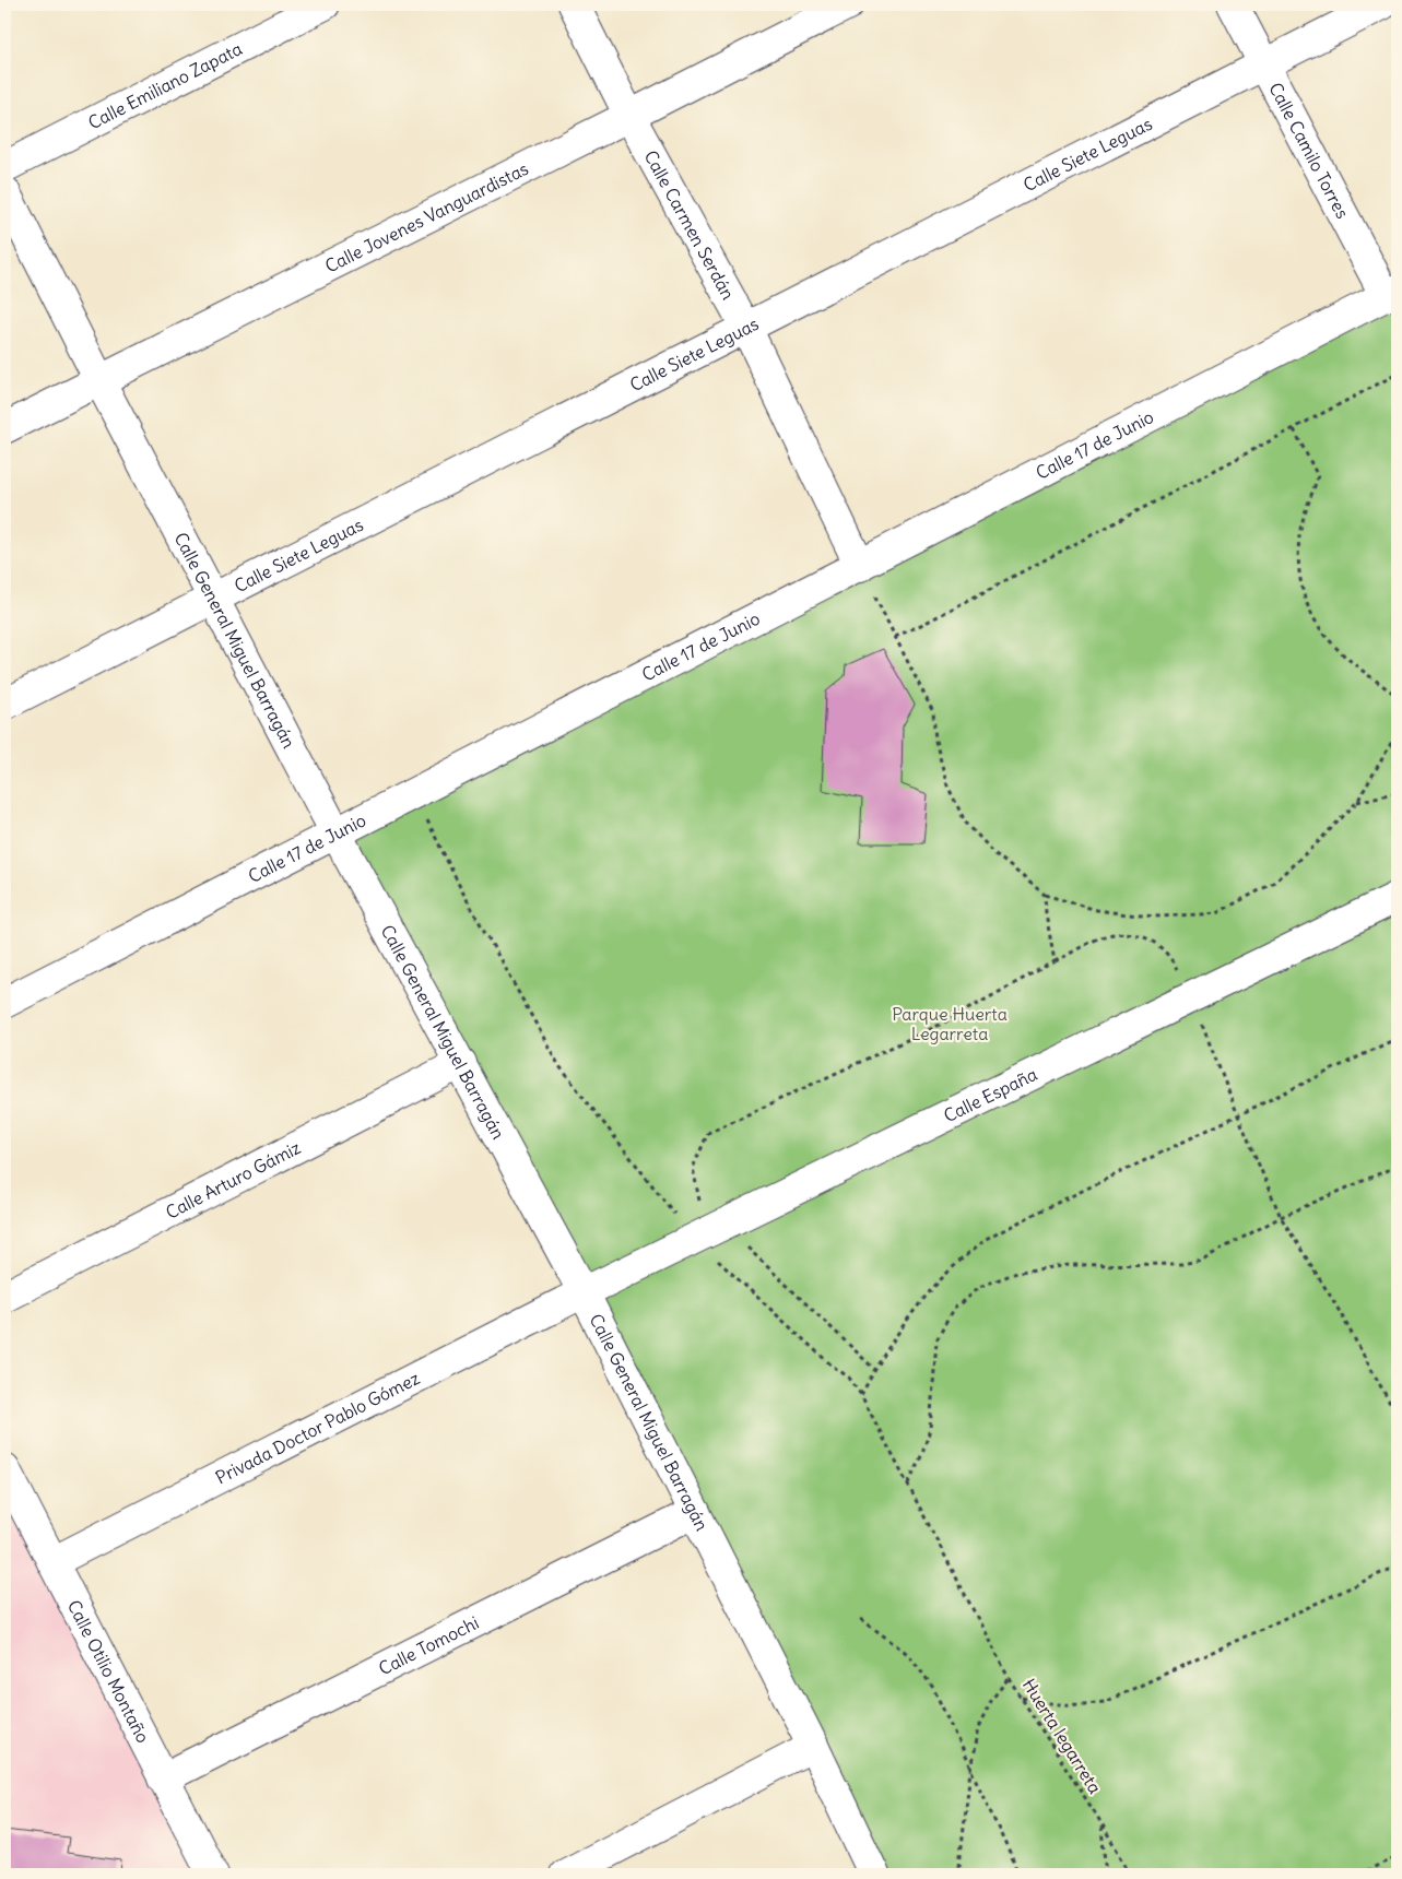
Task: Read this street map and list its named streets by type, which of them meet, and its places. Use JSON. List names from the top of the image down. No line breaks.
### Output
{"streets":{"street":["Calle Emiliano Zapata","Calle Camilo Torres","Calle Siete Leguas","Calle Jovenes Vanguardistas","Calle Carmen Serdán","Calle 17 de Junio","Calle General Miguel Barragán","Calle España","Calle Arturo Gámiz","Privada Doctor Pablo Gómez","Calle Tomochi","Calle Otilio Montaño"],"path":["Huerta legarreta"]},"crossings":[["Calle Camilo Torres","Calle Siete Leguas"],["Calle Camilo Torres","Calle 17 de Junio"],["Calle Siete Leguas","Calle Carmen Serdán"],["Calle Siete Leguas","Calle General Miguel Barragán"],["Calle Jovenes Vanguardistas","Calle Carmen Serdán"],["Calle Jovenes Vanguardistas","Calle General Miguel Barragán"],["Calle Carmen Serdán","Calle 17 de Junio"],["Calle 17 de Junio","Calle General Miguel Barragán"],["Calle General Miguel Barragán","Calle España"],["Calle General Miguel Barragán","Calle Arturo Gámiz"],["Calle General Miguel Barragán","Privada Doctor Pablo Gómez"],["Calle General Miguel Barragán","Calle Tomochi"],["Calle España","Privada Doctor Pablo Gómez"],["Privada Doctor Pablo Gómez","Calle Otilio Montaño"],["Calle Tomochi","Calle Otilio Montaño"]],"parks":["Parque Huerta Legarreta"]}
